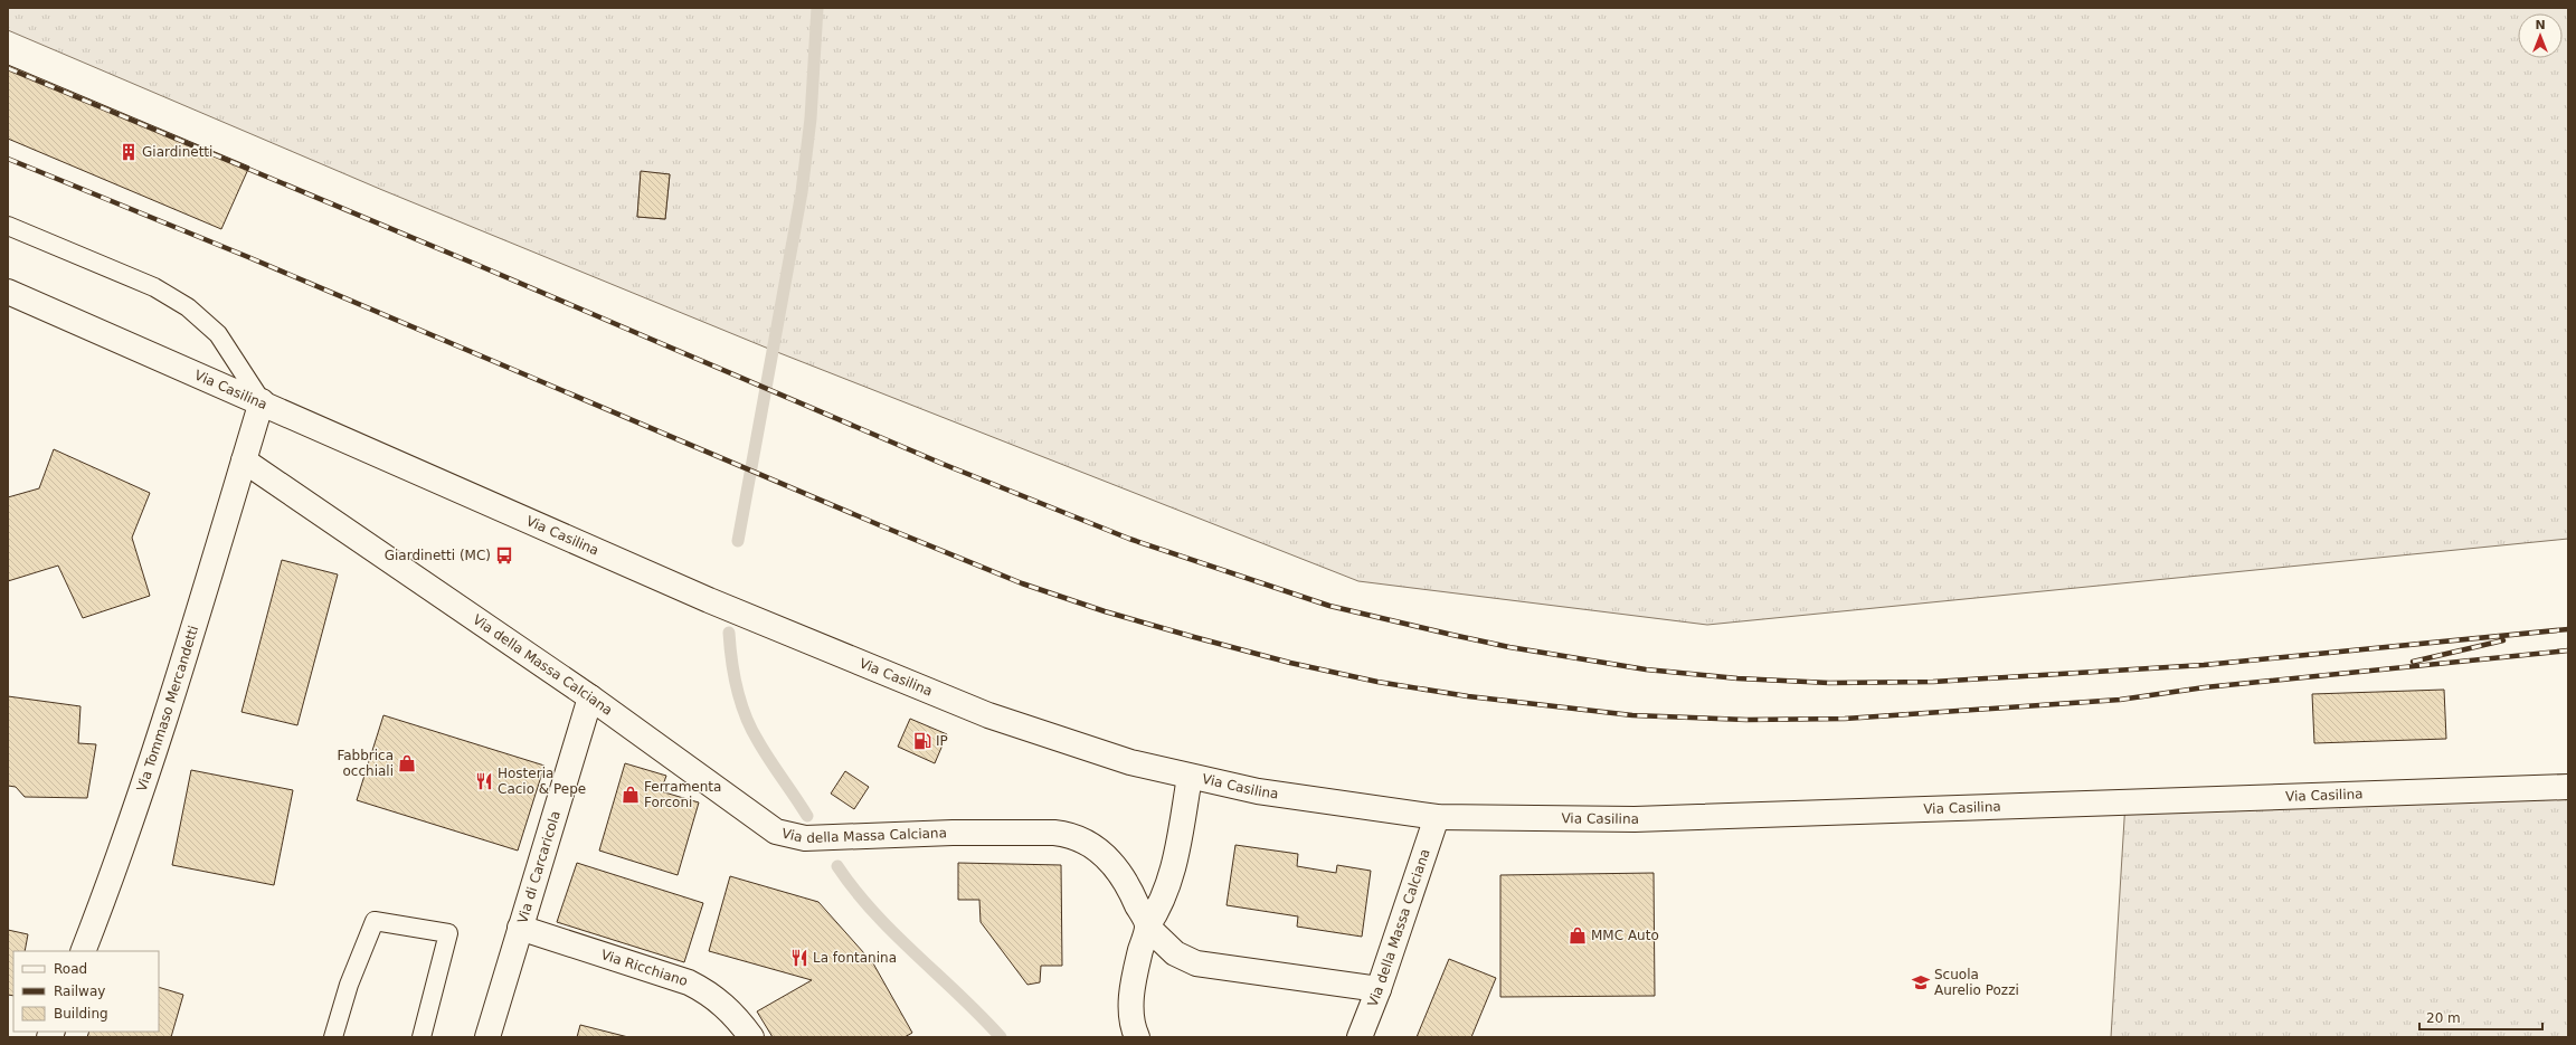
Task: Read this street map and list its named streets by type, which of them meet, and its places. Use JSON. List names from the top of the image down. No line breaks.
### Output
{"streets":{"street":["Via Casilina","Via della Massa Calciana","Via Tommaso Mercandetti","Via di Carcaricola","Via Ricchiano"]},"crossings":[["Via Casilina","Via della Massa Calciana"],["Via Casilina","Via Tommaso Mercandetti"],["Via della Massa Calciana","Via Tommaso Mercandetti"],["Via della Massa Calciana","Via di Carcaricola"],["Via di Carcaricola","Via Ricchiano"]],"places":{"building":["Giardinetti"],"bus stop":["Giardinetti (MC)"],"fuel station":["IP"],"shop":["Fabbrica occhiali","Ferramenta Forconi","MMC Auto"],"restaurant":["Hosteria Cacio & Pepe","La fontanina"],"school or university":["Scuola Aurelio Pozzi"]},"legend":["Road","Railway","Building"],"scale_bar":"20 m","north":"top"}
